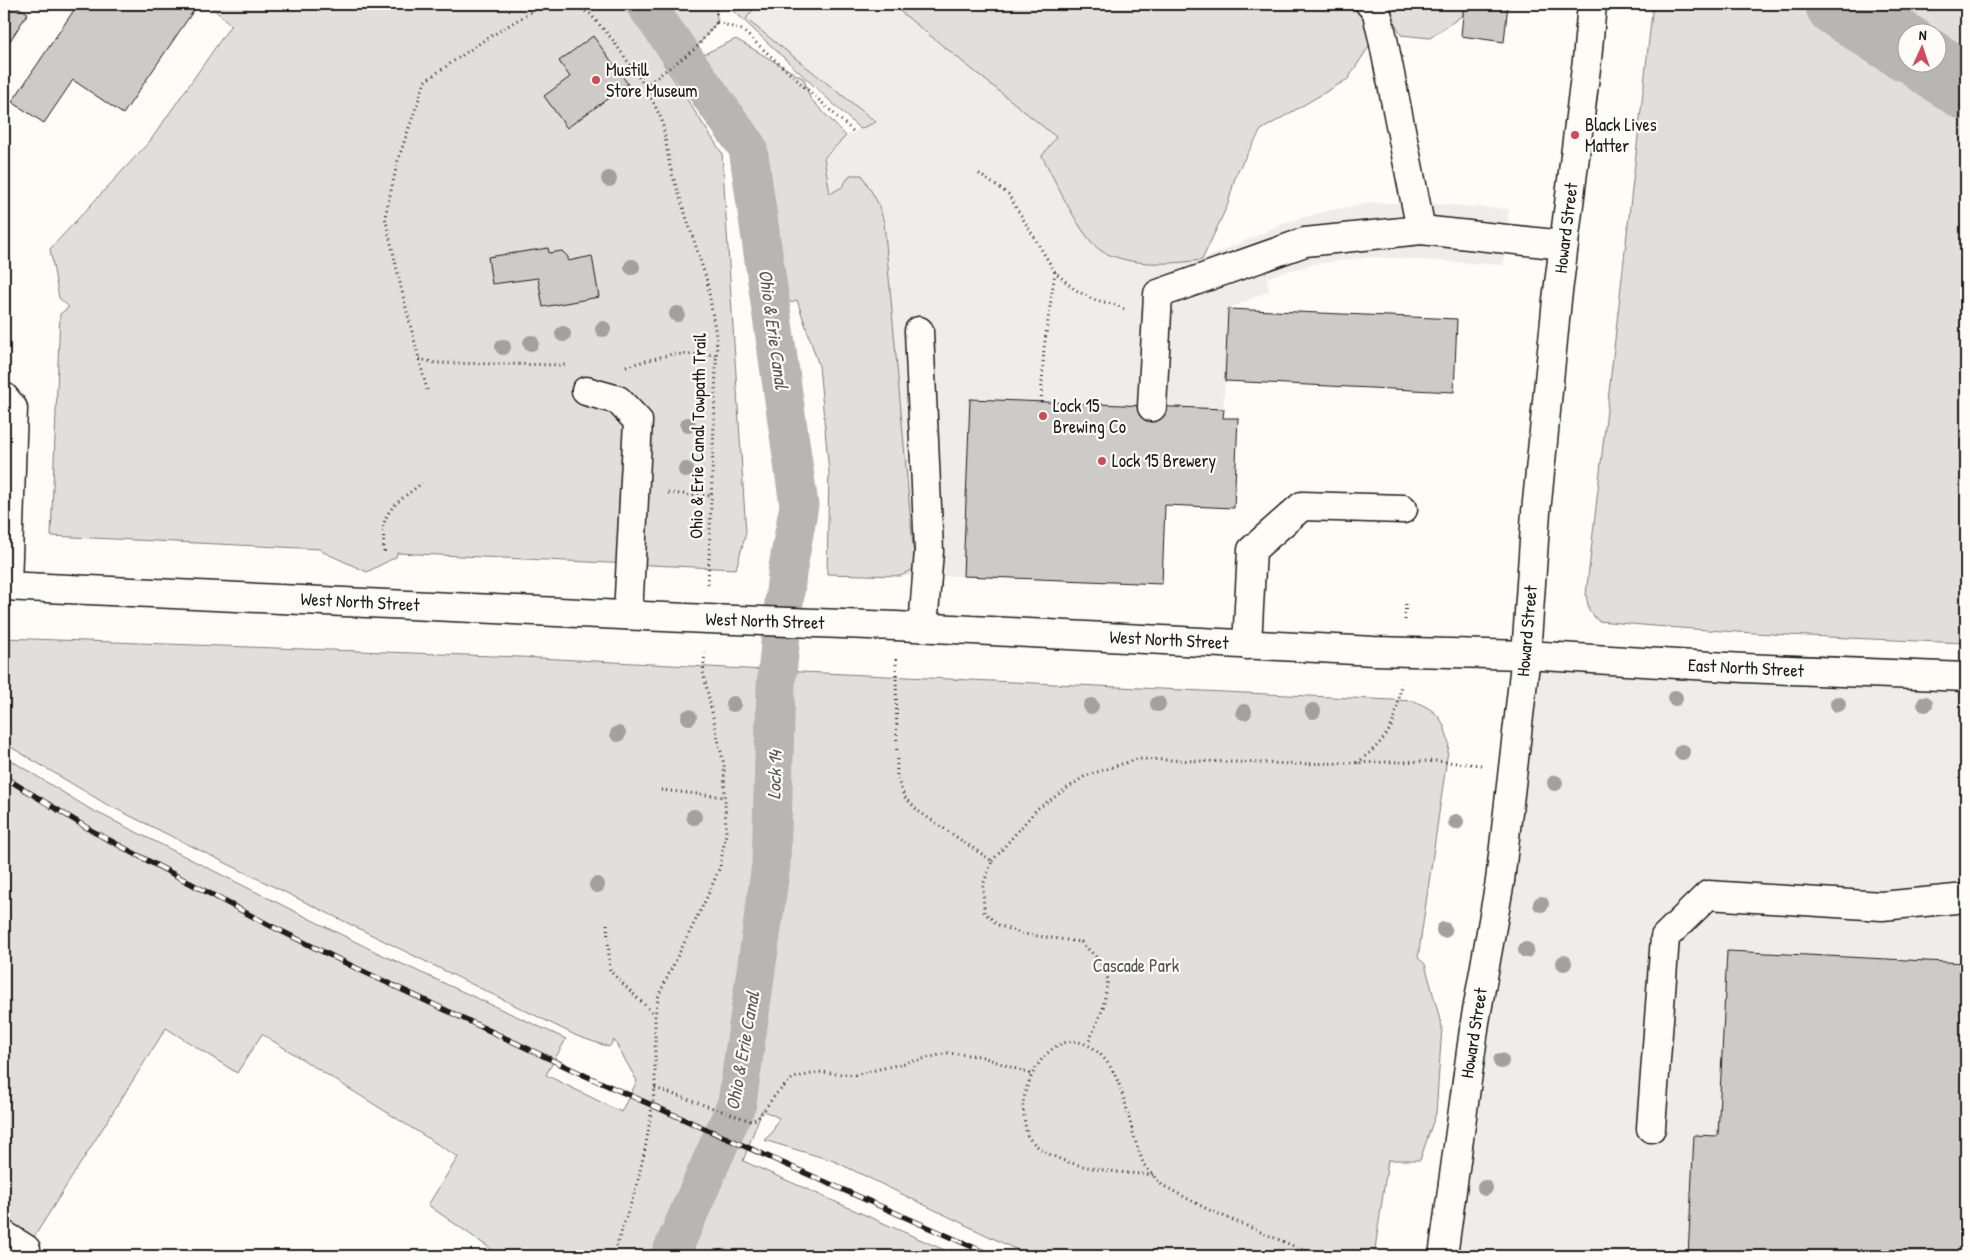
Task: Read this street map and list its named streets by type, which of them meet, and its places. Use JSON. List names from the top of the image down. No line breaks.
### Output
{"streets":{"street":["Howard Street","West North Street","East North Street"],"path":["Ohio & Erie Canal Towpath Trail"]},"crossings":[["Howard Street","West North Street"],["Howard Street","East North Street"],["West North Street","East North Street"]],"water":["Ohio & Erie Canal","Lock 14"],"parks":["Cascade Park"],"places":["Mustill Store Museum","Black Lives Matter","Lock 15 Brewing Co","Lock 15 Brewery"],"north":"top"}
